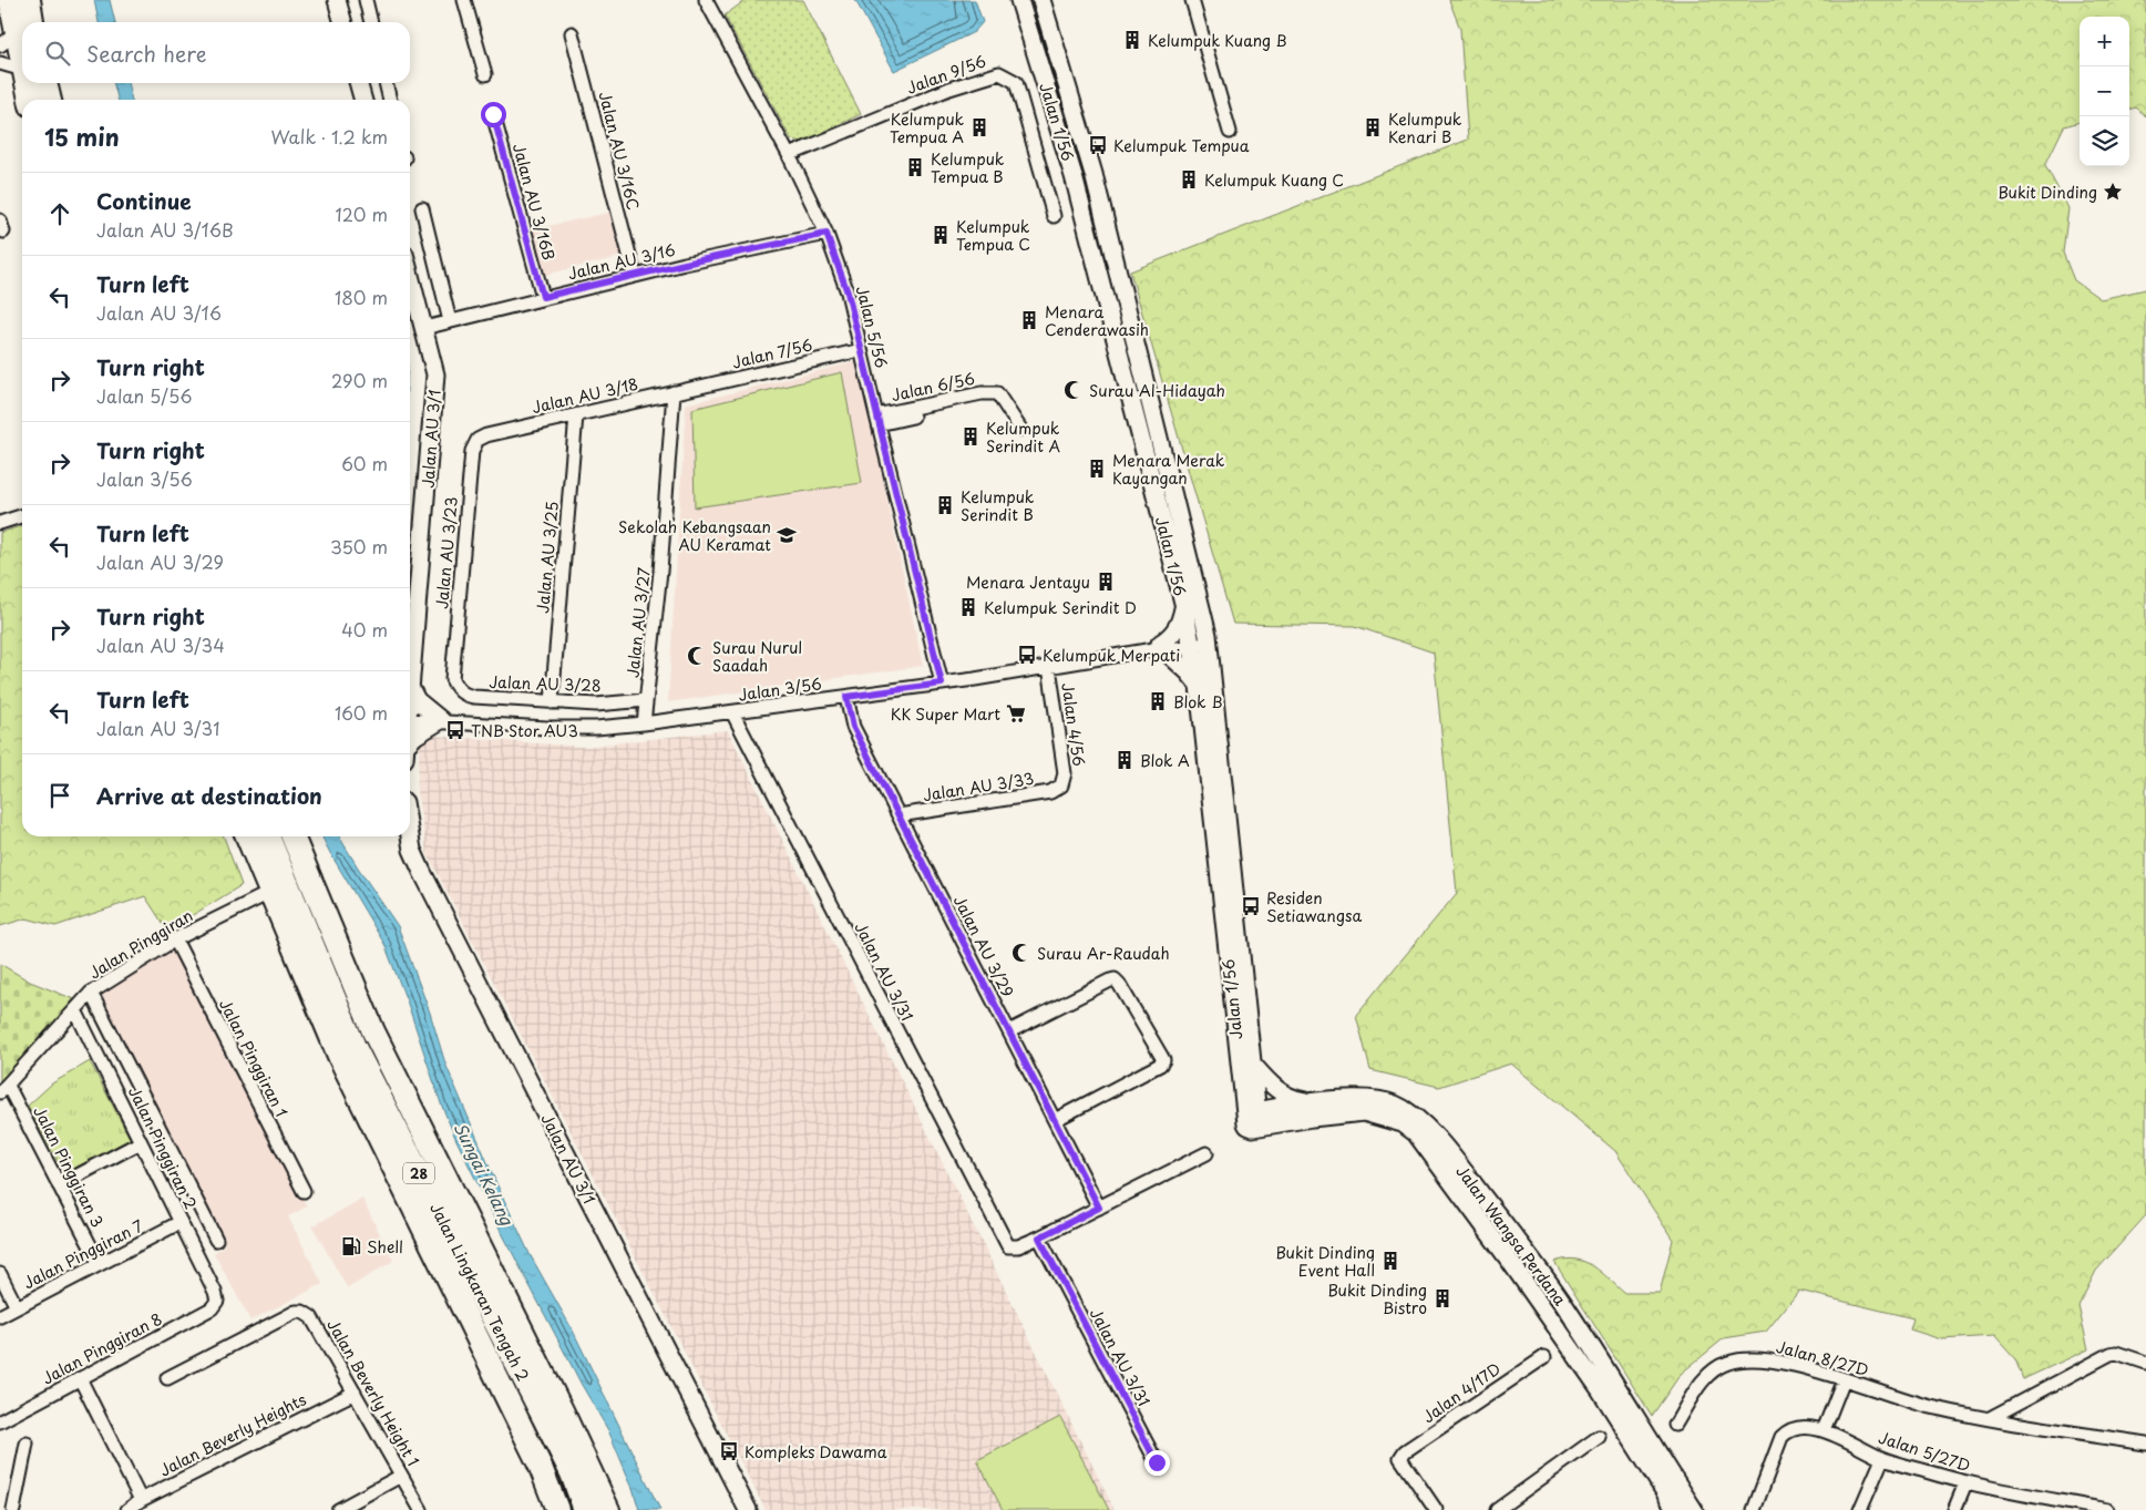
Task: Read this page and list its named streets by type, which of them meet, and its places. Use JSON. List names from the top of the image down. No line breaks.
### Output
{"streets":{"highway":["28","Jalan Lingkaran Tengah 2"],"main road":["Jalan 1/56","Jalan AU 3/1","Jalan Wangsa Perdana"],"street":["Jalan 9/56","Jalan AU 3/16C","Jalan AU 3/16B","Jalan AU 3/16","Jalan 5/56","Jalan 7/56","Jalan 6/56","Jalan AU 3/18","Jalan AU 3/23","Jalan AU 3/25","Jalan AU 3/27","Jalan AU 3/28","Jalan 3/56","Jalan 4/56","Jalan AU 3/33","Jalan Pinggiran","Jalan AU 3/29","Jalan AU 3/31","Jalan Pinggiran 1","Jalan Pinggiran 2","Jalan Pinggiran 3","Jalan Pinggiran 7","Jalan Pinggiran 8","Jalan 8/27D","Jalan Beverly Height 1","Jalan 4/17D","Jalan Beverly Heights","Jalan 5/27D"]},"crossings":[["Jalan 9/56","Jalan 5/56"],["Jalan 1/56","Jalan 3/56"],["Jalan 1/56","Jalan Wangsa Perdana"],["Jalan AU 3/16C","Jalan AU 3/16"],["Jalan AU 3/16B","Jalan AU 3/16"],["Jalan AU 3/16","Jalan 5/56"],["Jalan AU 3/16","Jalan AU 3/1"],["Jalan 5/56","Jalan 7/56"],["Jalan 5/56","Jalan 6/56"],["Jalan 5/56","Jalan 3/56"],["Jalan 7/56","Jalan AU 3/18"],["Jalan AU 3/18","Jalan AU 3/23"],["Jalan AU 3/18","Jalan AU 3/25"],["Jalan AU 3/18","Jalan AU 3/27"],["Jalan AU 3/23","Jalan AU 3/28"],["Jalan AU 3/25","Jalan AU 3/28"],["Jalan AU 3/27","Jalan AU 3/28"],["Jalan AU 3/27","Jalan 3/56"],["Jalan 3/56","Jalan 4/56"],["Jalan 3/56","Jalan AU 3/29"],["Jalan 3/56","Jalan AU 3/31"],["Jalan 4/56","Jalan AU 3/33"],["Jalan AU 3/33","Jalan AU 3/29"],["Jalan Pinggiran","Jalan Pinggiran 1"],["Jalan Pinggiran","Jalan Pinggiran 2"],["Jalan Pinggiran","Jalan Pinggiran 3"],["Jalan Pinggiran","Jalan Lingkaran Tengah 2"],["Jalan Pinggiran 2","Jalan Pinggiran 7"],["Jalan Pinggiran 2","Jalan Pinggiran 8"],["Jalan Pinggiran 3","Jalan Pinggiran 7"],["Jalan Beverly Height 1","Jalan Beverly Heights"]],"water":["Sungai Kelang"],"places":{"building":["Kelumpuk Kuang B","Kelumpuk Tempua A","Kelumpuk Kenari B","Kelumpuk Tempua B","Kelumpuk Kuang C","Kelumpuk Tempua C","Menara Cenderawasih","Kelumpuk Serindit A","Menara Merak Kayangan","Kelumpuk Serindit B","Menara Jentayu","Kelumpuk Serindit D","Blok B","Blok A","Bukit Dinding Event Hall","Bukit Dinding Bistro"],"bus stop":["Kelumpuk Tempua","Kelumpuk Merpati","TNB Stor AU3","Residen Setiawangsa","Kompleks Dawama"],"place":["Bukit Dinding"],"mosque":["Surau Al-Hidayah","Surau Nurul Saadah","Surau Ar-Raudah"],"school or university":["Sekolah Kebangsaan AU Keramat"],"supermarket":["KK Super Mart"],"fuel station":["Shell"]},"page":{"map_buttons":["+","−"],"search":"Search here","heading":["15 min","Walk · 1.2 km"],"list":[["Continue","Jalan AU 3/16B","120 m"],["Turn left","Jalan AU 3/16","180 m"],["Turn right","Jalan 5/56","290 m"],["Turn right","Jalan 3/56","60 m"],["Turn left","Jalan AU 3/29","350 m"],["Turn right","Jalan AU 3/34","40 m"],["Turn left","Jalan AU 3/31","160 m"],"Arrive at destination"]}}
